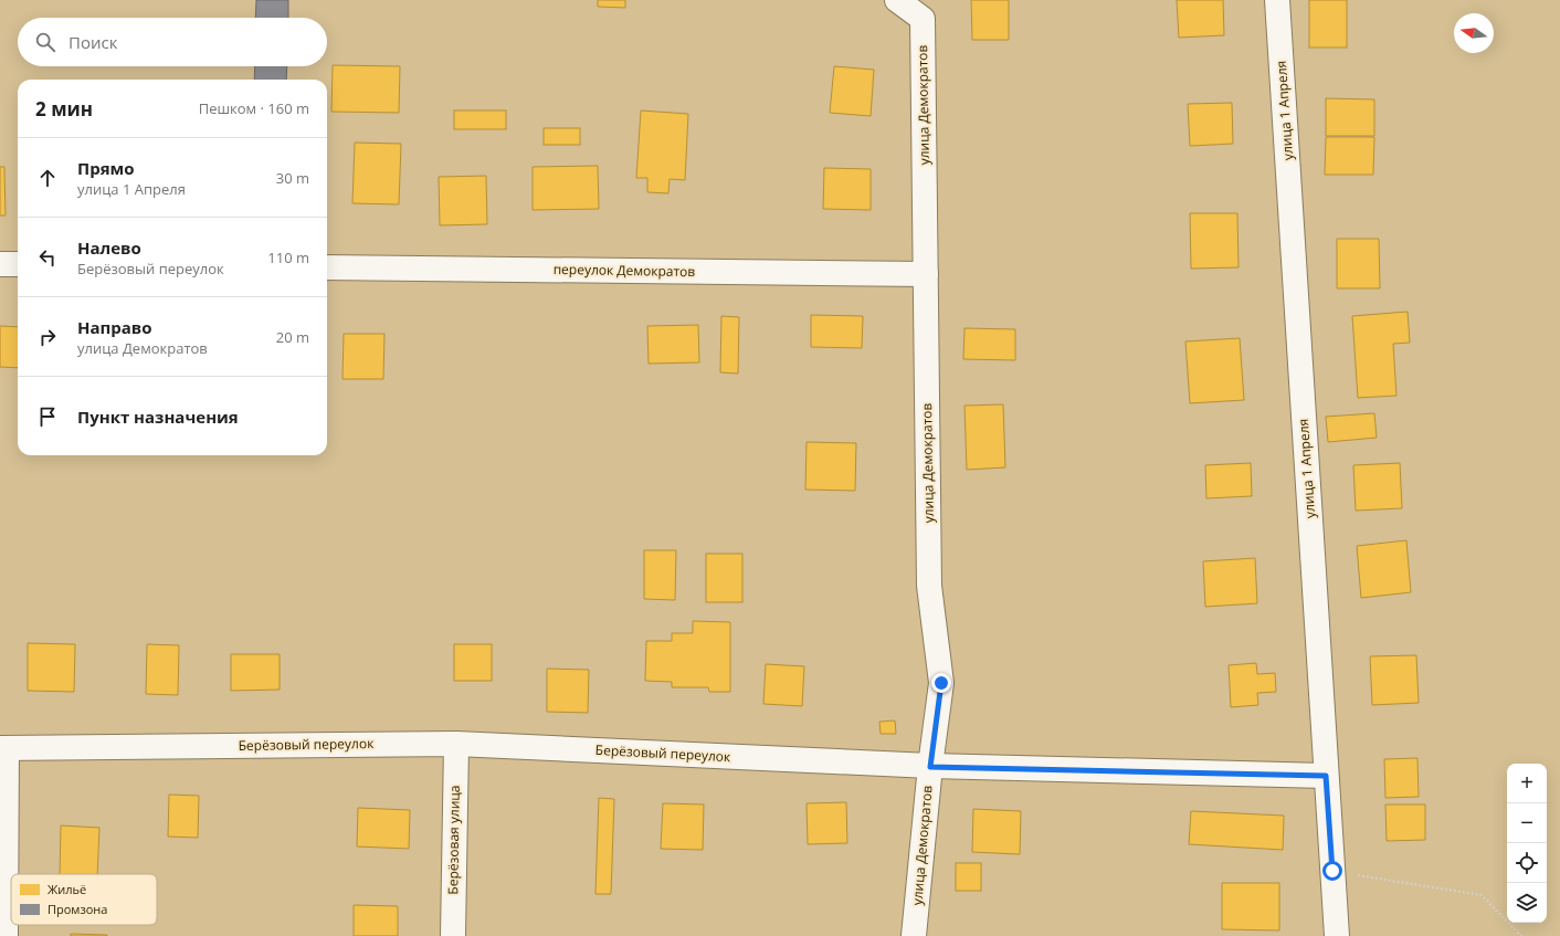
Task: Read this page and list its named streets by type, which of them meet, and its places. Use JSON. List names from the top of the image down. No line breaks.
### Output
{"streets":{"street":["улица Демократов","улица 1 Апреля","переулок Демократов","Берёзовый переулок","Берёзовая улица"]},"crossings":[["улица Демократов","переулок Демократов"],["улица Демократов","Берёзовый переулок"],["улица 1 Апреля","Берёзовый переулок"],["Берёзовый переулок","Берёзовая улица"]],"legend":["Жильё","Промзона"],"north":"left","page":{"search":"Поиск","heading":["2 мин","Пешком · 160 m"],"list":[["Прямо","улица 1 Апреля","30 m"],["Налево","Берёзовый переулок","110 m"],["Направо","улица Демократов","20 m"],"Пункт назначения"],"map_buttons":["+","−"]}}
